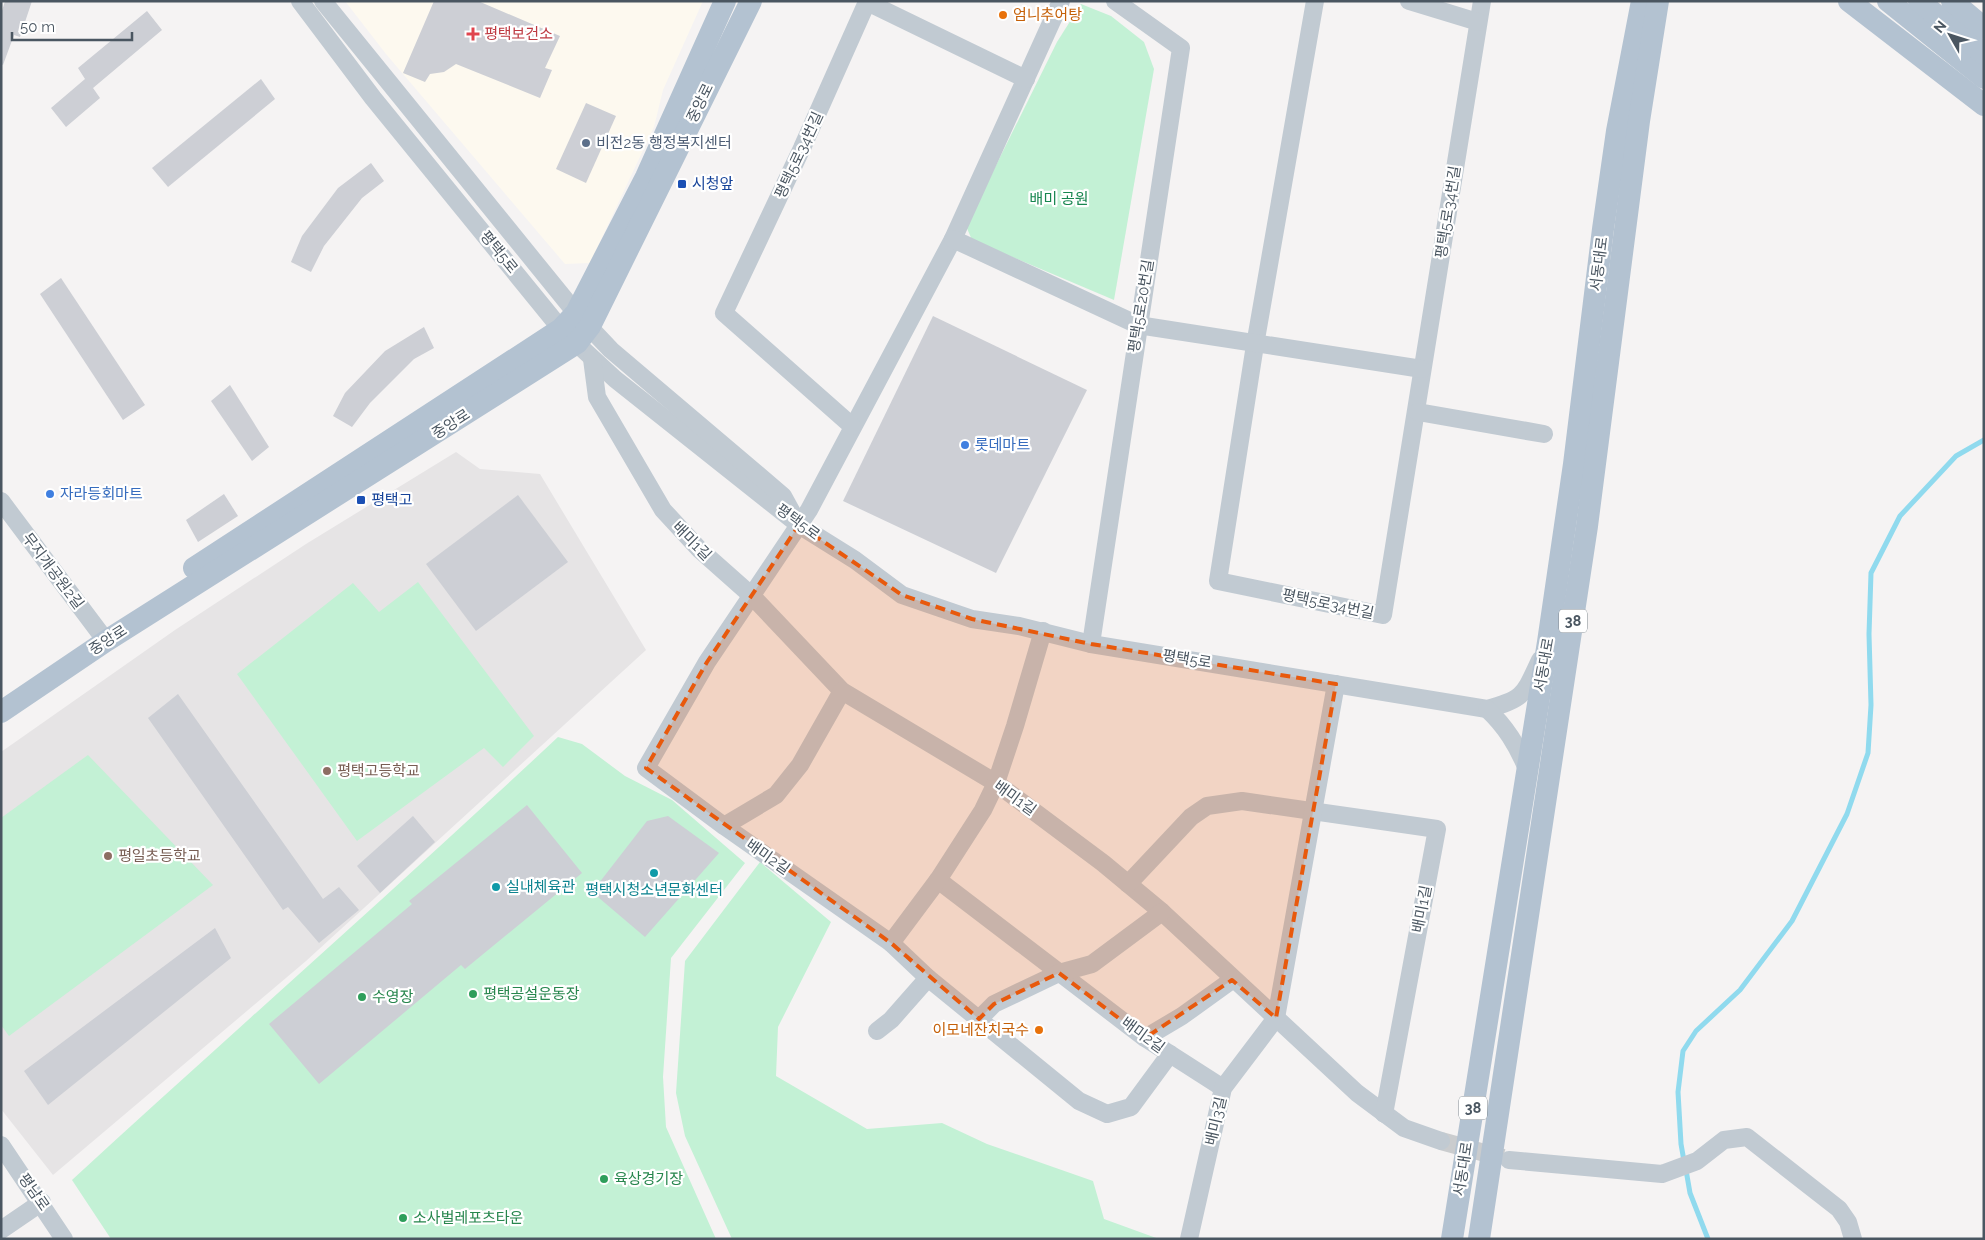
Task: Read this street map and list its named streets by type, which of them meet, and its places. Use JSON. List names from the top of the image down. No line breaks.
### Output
{"streets":{"main road":["중앙로","서동대로","38"],"street":["평택5로34번길","평택5로","평택5로20번길","배미1길","무지개공원2길","배미2길","배미3길","평남로"]},"crossings":[["중앙로","평택5로"],["중앙로","배미1길"],["중앙로","무지개공원2길"],["평택5로","평택5로20번길"],["평택5로","배미1길"],["배미1길","배미2길"],["배미1길","배미3길"]],"parks":["배미 공원"],"places":{"other":["엄니추어탕","비전2동 행정복지센터","롯데마트","자라등회마트","평택고등학교","평일초등학교","평택시청소년문화센터","실내체육관","평택공설운동장","수영장","이모네잔치국수","육상경기장","소사벌레포츠타운"],"health":["평택보건소"],"transit":["시청앞","평택고"]},"scale_bar":"50 m","north":"top left"}
